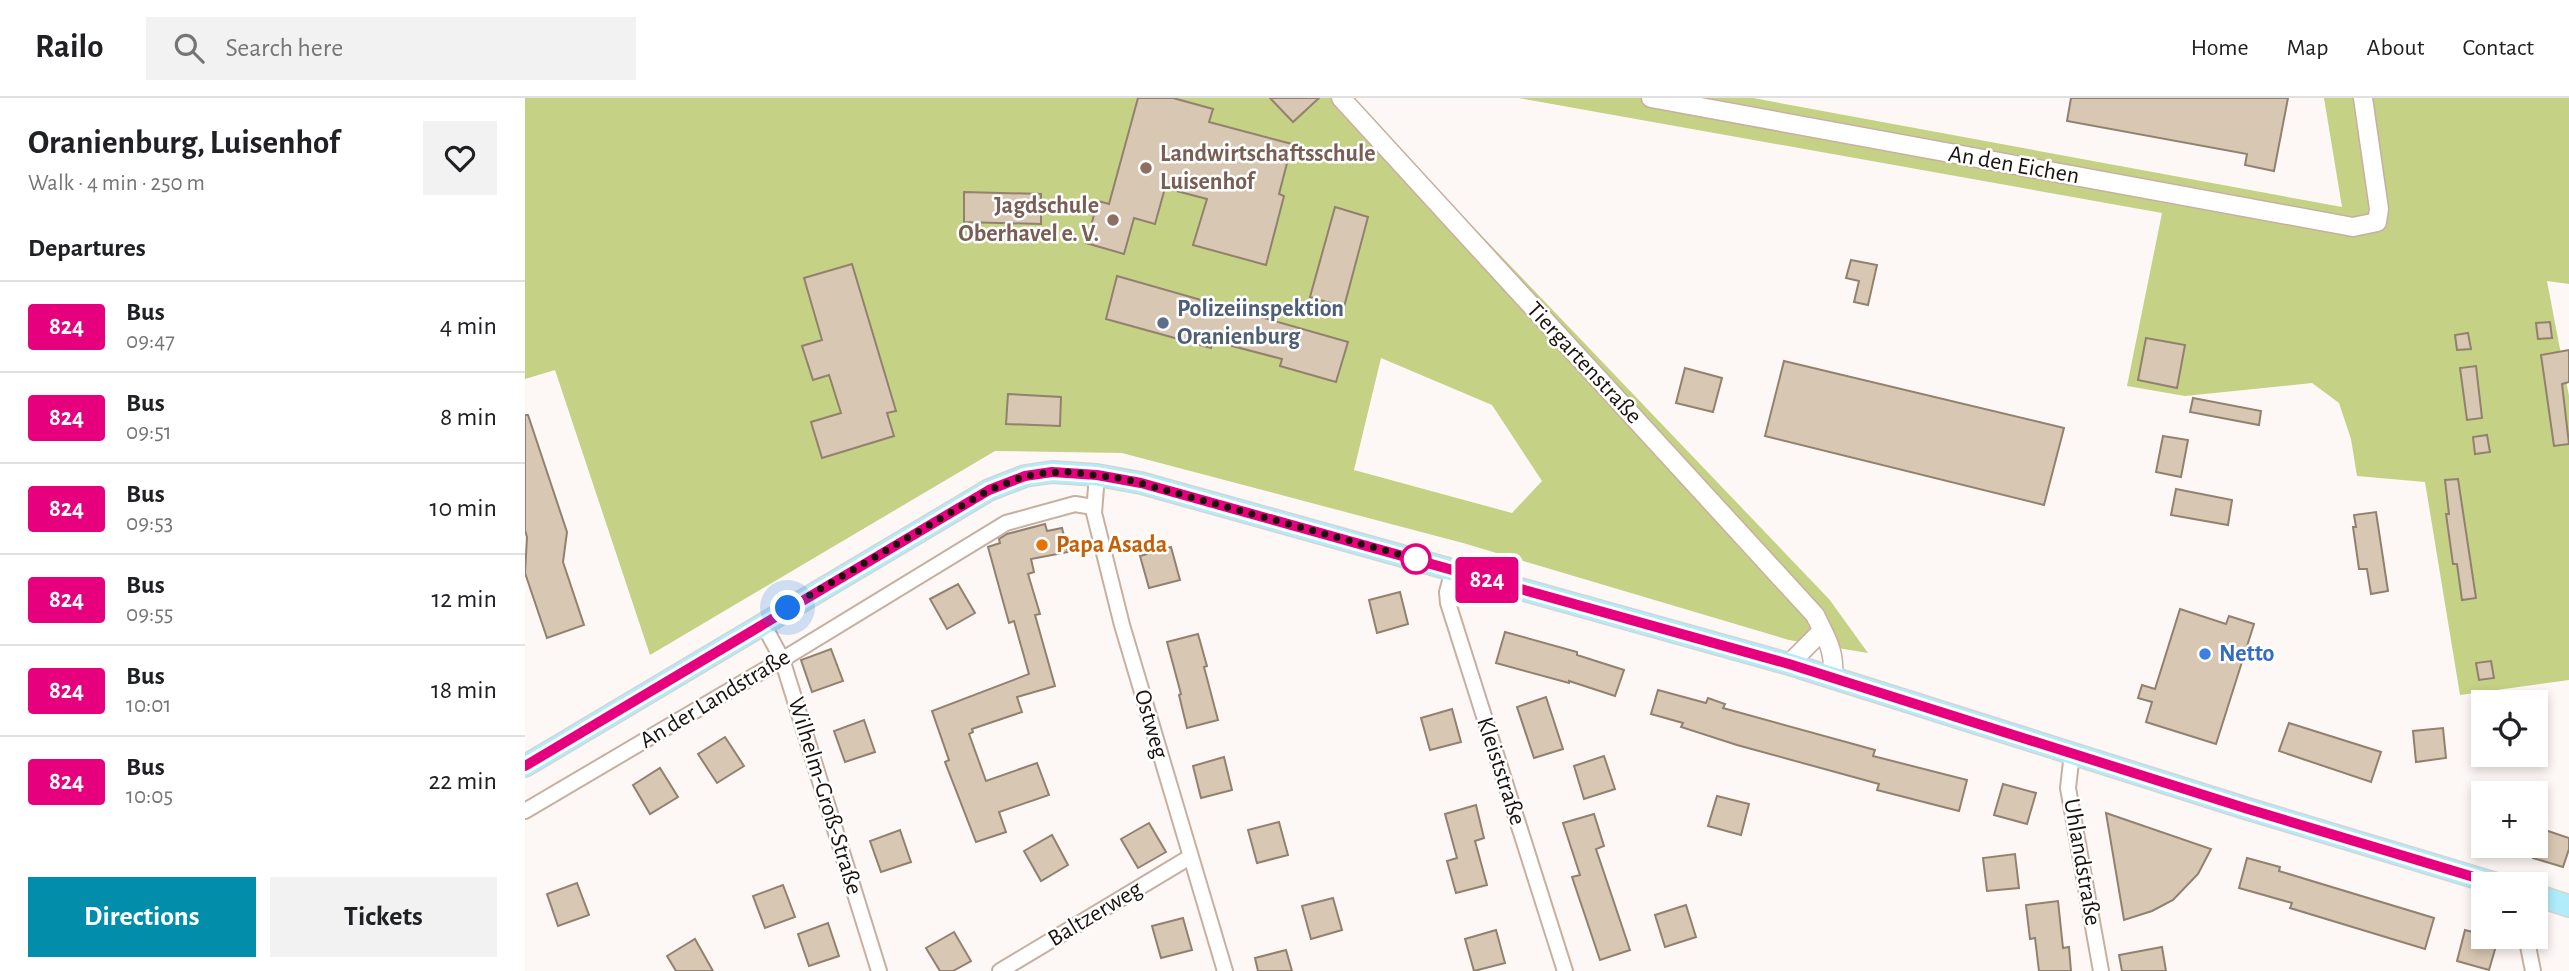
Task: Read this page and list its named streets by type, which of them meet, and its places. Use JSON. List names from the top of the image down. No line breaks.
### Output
{"streets":{"street":["An den Eichen","Tiergartenstraße","An der Landstraße","Ostweg","Kleiststraße","Wilhelm-Groß-Straße","Uhlandstraße","Baltzerweg"]},"crossings":[["An der Landstraße","Ostweg"],["An der Landstraße","Wilhelm-Groß-Straße"],["Ostweg","Baltzerweg"]],"places":["Landwirtschaftsschule Luisenhof","Jagdschule Oberhavel e. V.","Polizeiinspektion Oranienburg","Papa Asada","Netto"],"lines":["bus line 824"],"page":{"header":"Railo","search":"Search here","nav":["Home","Map","About","Contact"],"heading":[["Oranienburg, Luisenhof","Walk · 4 min · 250 m"],"Departures"],"on_map":"824","list":[{"mark":"824","name":"Bus","note":"09:47","value":"4 min"},{"mark":"824","name":"Bus","note":"09:51","value":"8 min"},{"mark":"824","name":"Bus","note":"09:53","value":"10 min"},{"mark":"824","name":"Bus","note":"09:55","value":"12 min"},{"mark":"824","name":"Bus","note":"10:01","value":"18 min"},{"mark":"824","name":"Bus","note":"10:05","value":"22 min"}],"map_buttons":["+","−"],"buttons":["Directions","Tickets"]}}
